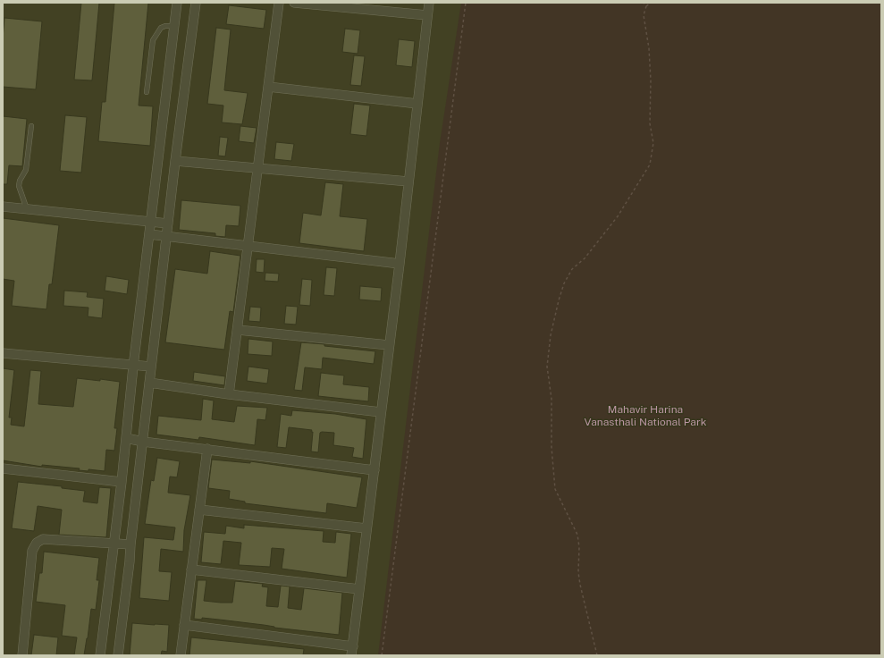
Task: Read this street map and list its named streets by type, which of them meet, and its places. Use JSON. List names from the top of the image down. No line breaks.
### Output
{"parks":["Mahavir Harina Vanasthali National Park"]}
